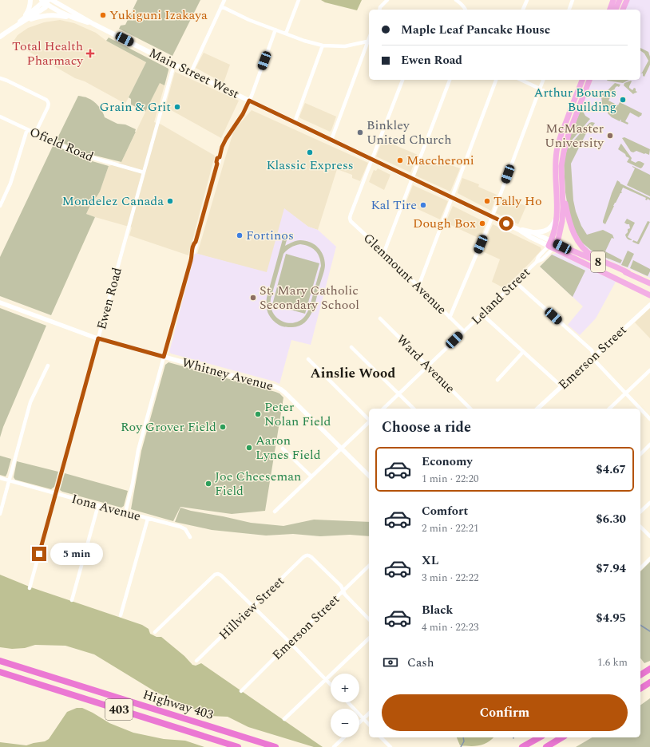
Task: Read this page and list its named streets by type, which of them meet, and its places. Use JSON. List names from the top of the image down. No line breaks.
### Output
{"streets":{"highway":["Highway 403","403"],"main road":["Main Street West","8"],"street":["Ofield Road","Glenmount Avenue","Leland Street","Ewen Road","Emerson Street","Ward Avenue","Whitney Avenue","Iona Avenue","Hillview Street"]},"crossings":[["Main Street West","Glenmount Avenue"],["Main Street West","Leland Street"],["Main Street West","Ewen Road"],["Ofield Road","Ewen Road"],["Glenmount Avenue","Leland Street"],["Leland Street","Ward Avenue"],["Ewen Road","Whitney Avenue"],["Ewen Road","Iona Avenue"],["Emerson Street","Hillview Street"]],"districts":["Ainslie Wood"],"places":{"other":["Yukiguni Izakaya","Arthur Bourns Building","Grain & Grit","Binkley United Church","McMaster University","Klassic Express","Maccheroni","Mondelez Canada","Tally Ho","Kal Tire","Dough Box","Fortinos","St. Mary Catholic Secondary School","Peter Nolan Field","Roy Grover Field","Aaron Lynes Field","Joe Cheeseman Field"],"health":["Total Health Pharmacy"]},"page":{"banner":["Maple Leaf Pancake House","Ewen Road"],"heading":"Choose a ride","list":[{"name":"Economy","note":"1 min · 22:20","value":"$4.67"},{"name":"Comfort","note":"2 min · 22:21","value":"$6.30"},{"name":"XL","note":"3 min · 22:22","value":"$7.94"},{"name":"Black","note":"4 min · 22:23","value":"$4.95"}],"bubble":"5 min","pay":["Cash","1.6 km"],"map_buttons":["+","−"],"buttons":"Confirm"}}
